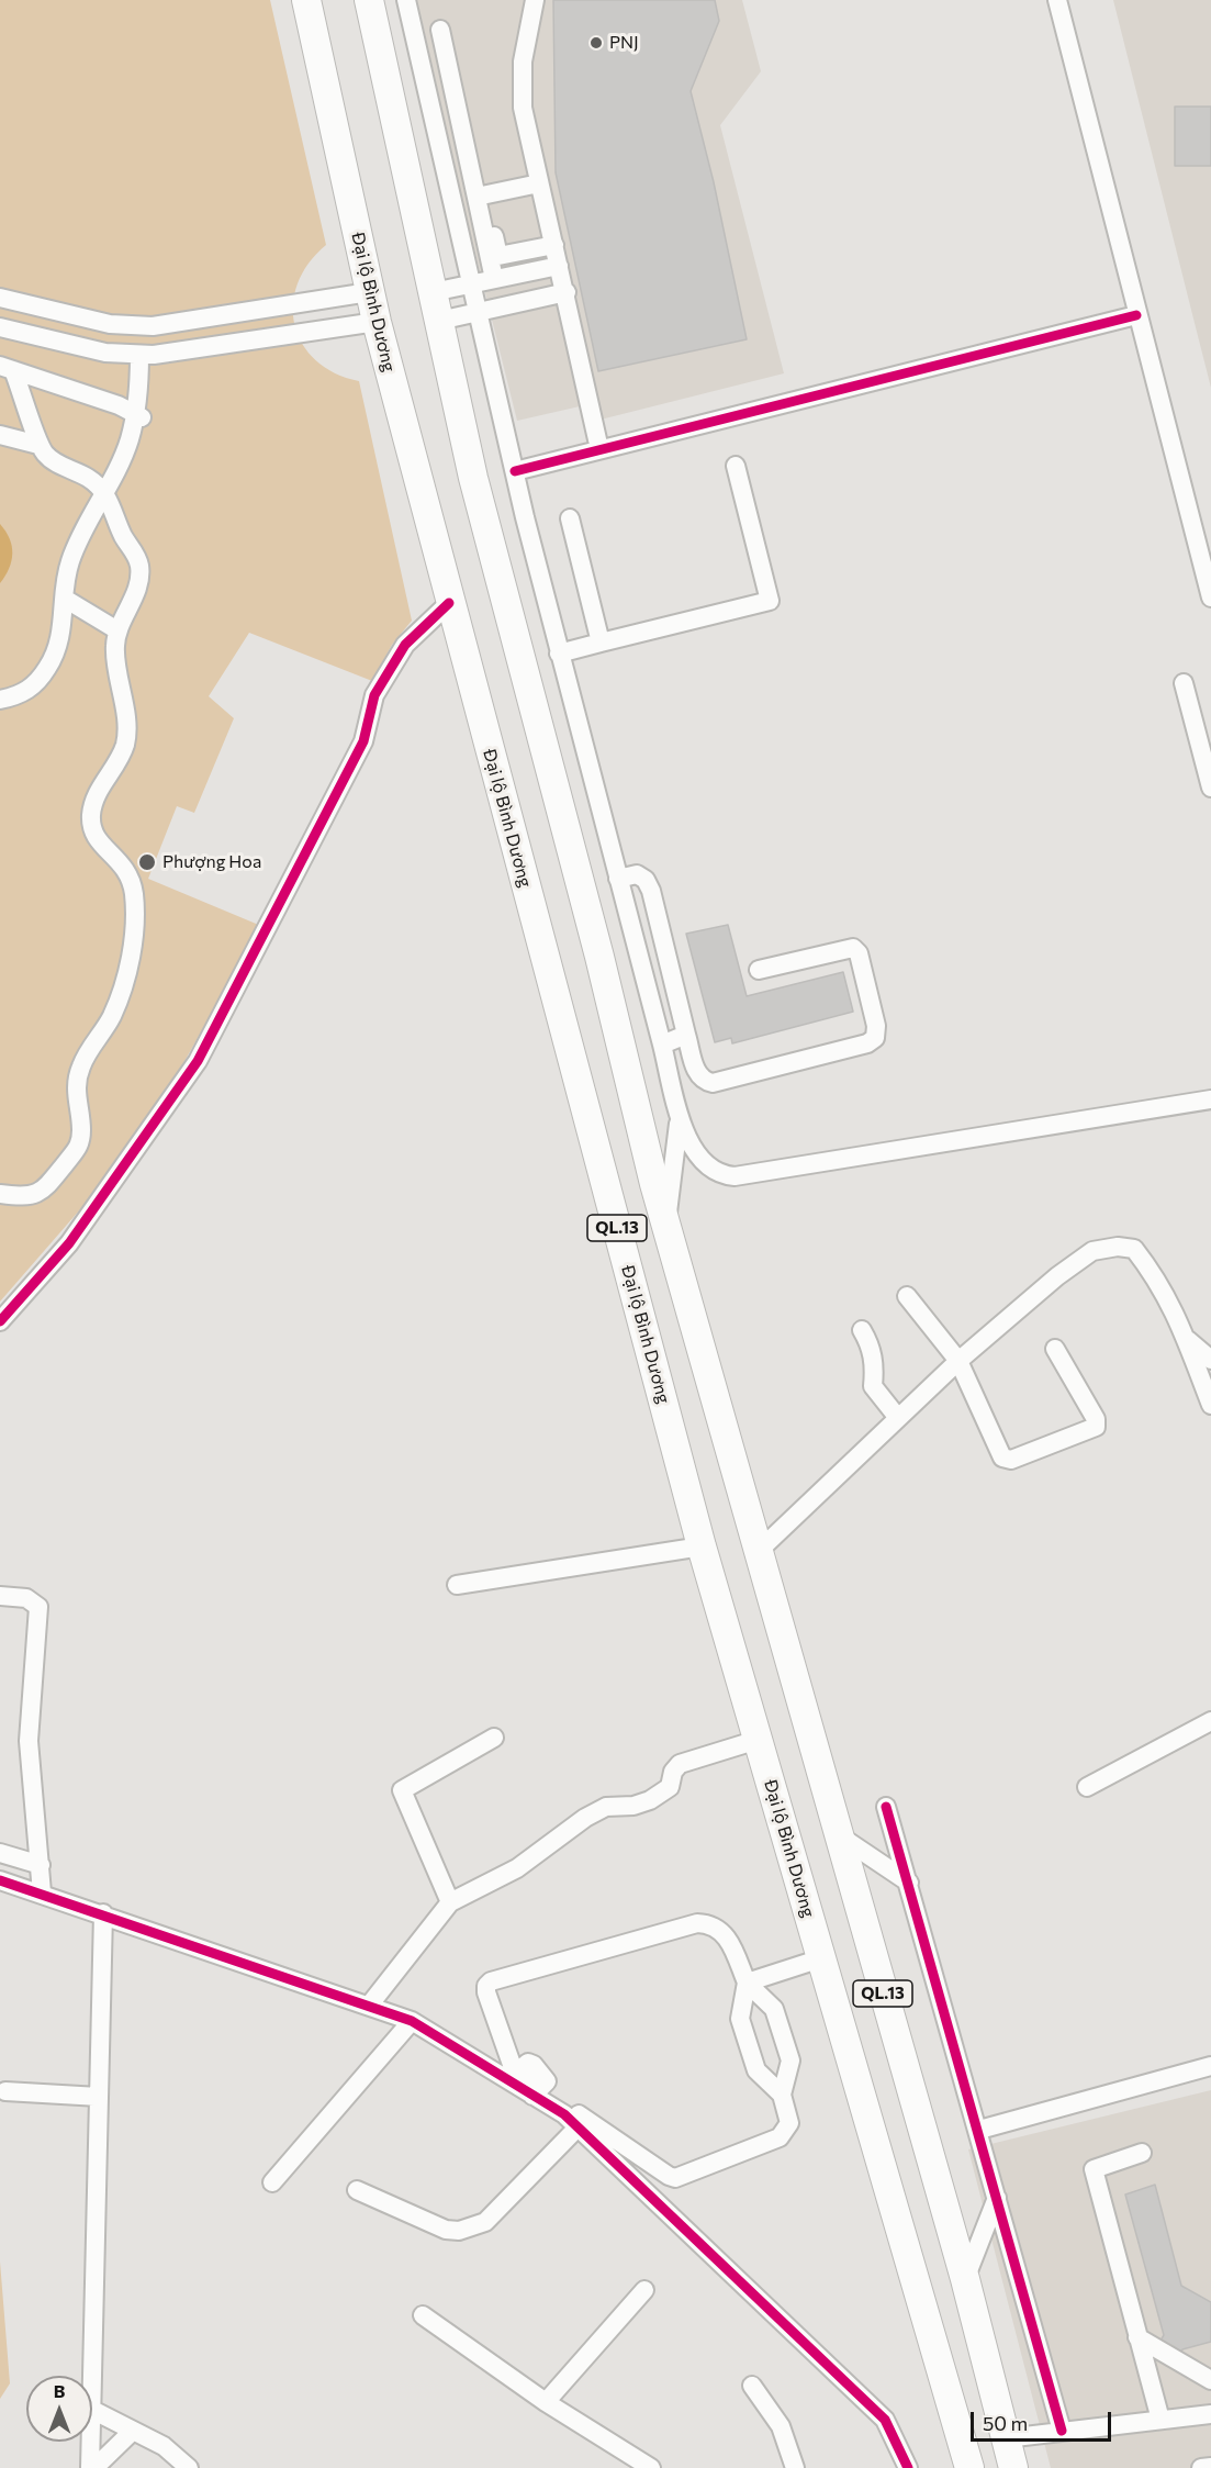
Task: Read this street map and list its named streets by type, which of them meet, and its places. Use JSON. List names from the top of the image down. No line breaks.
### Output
{"streets":{"highway":["Đại lộ Bình Dương","QL.13"]},"places":["PNJ","Phượng Hoa"],"scale_bar":"50 m","north":"top"}
